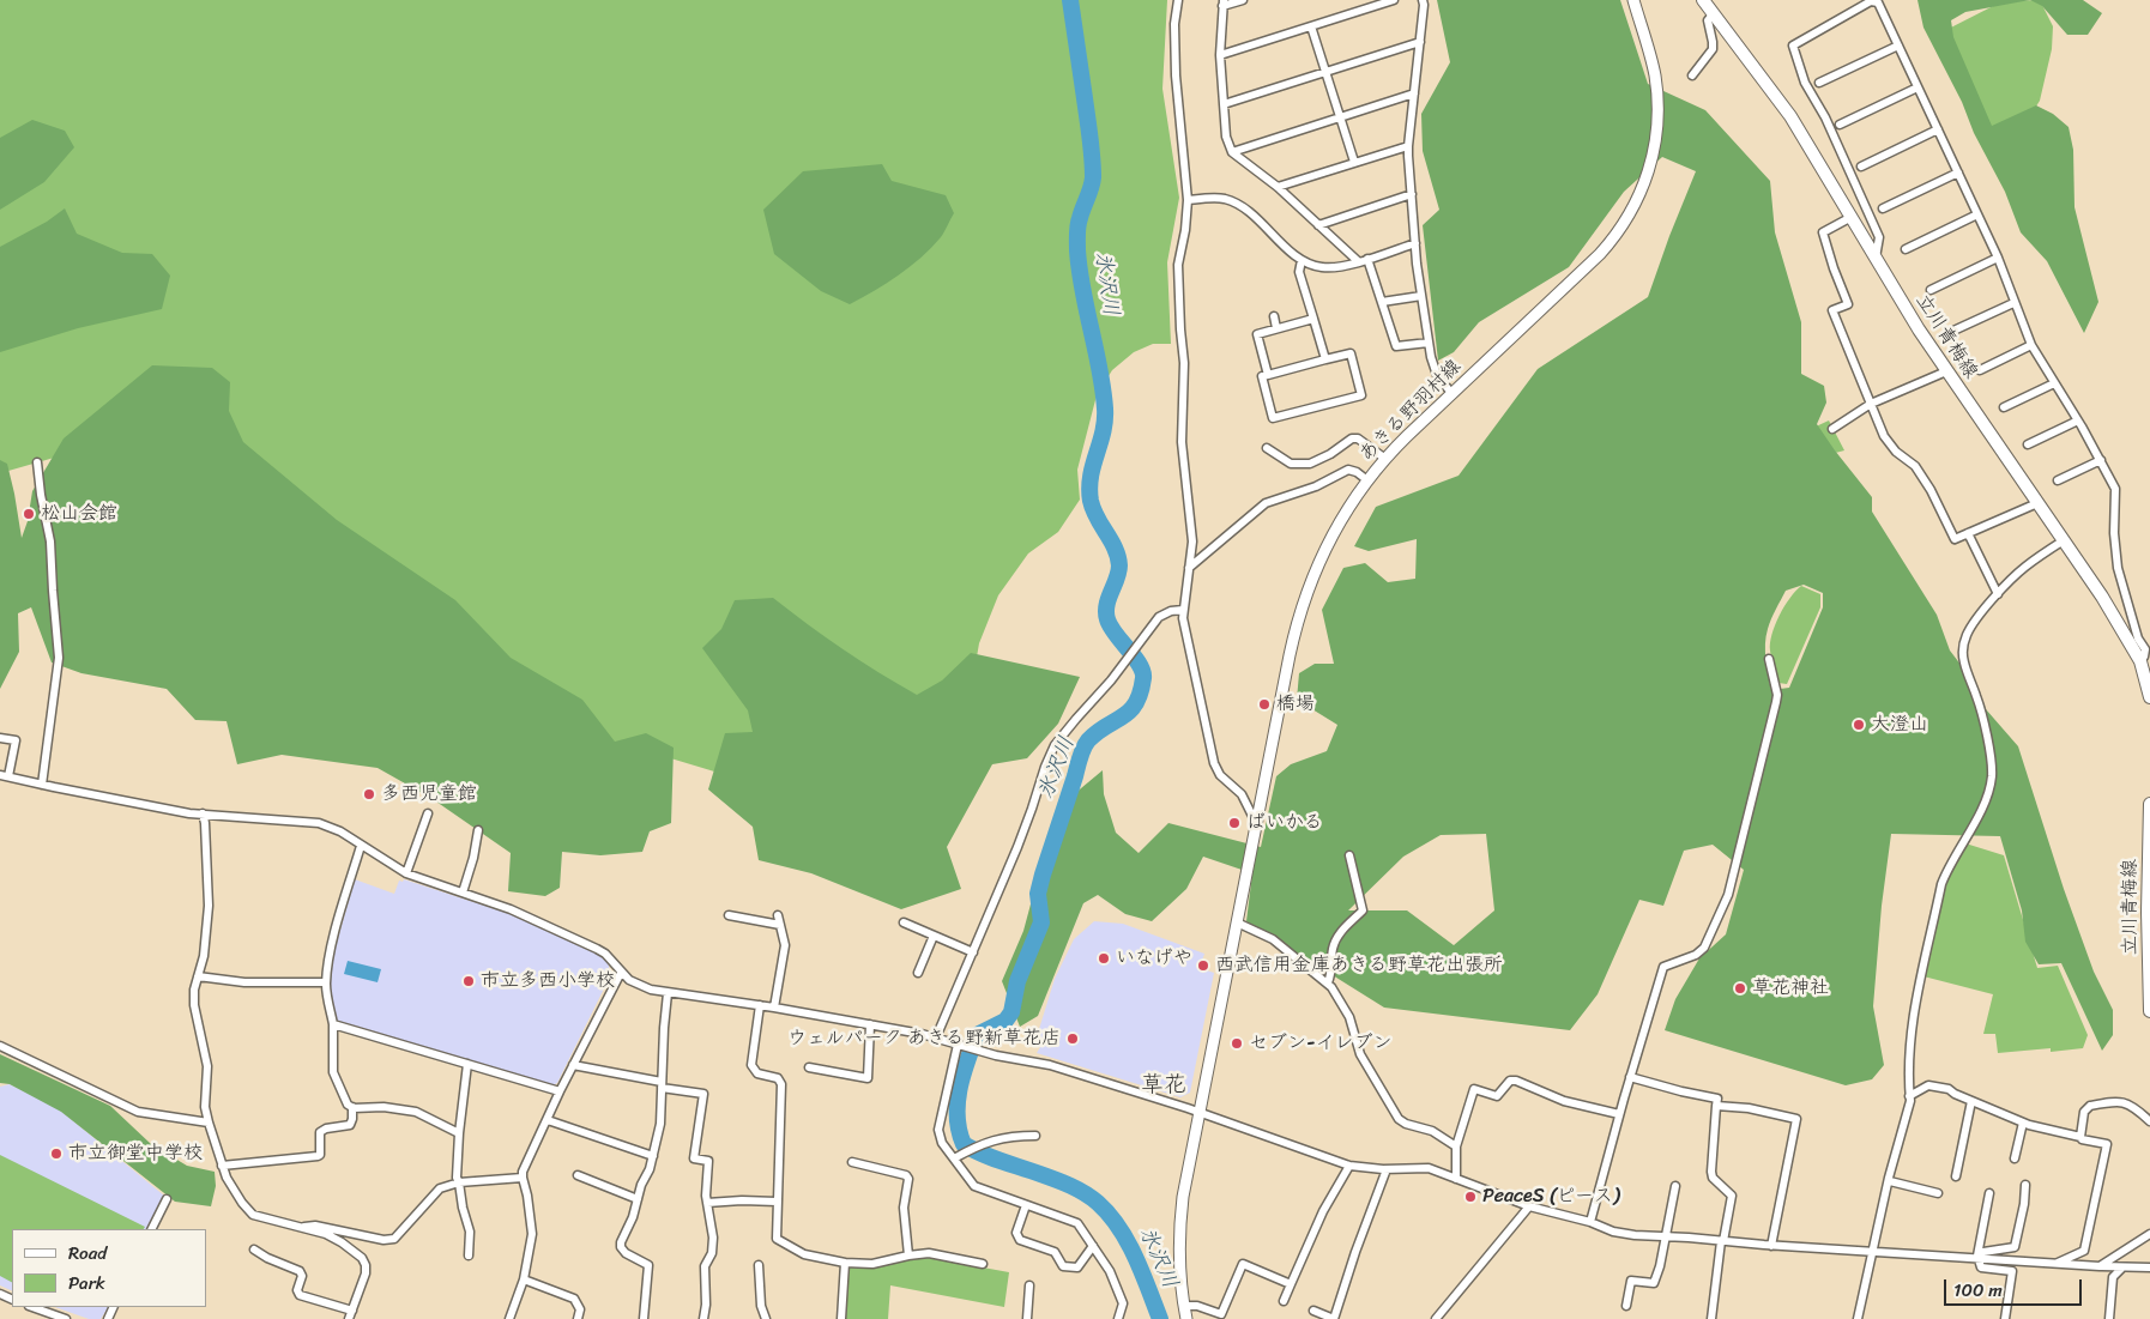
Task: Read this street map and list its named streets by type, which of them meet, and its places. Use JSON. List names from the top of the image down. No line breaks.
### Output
{"streets":{"main road":["立川青梅線","あきる野羽村線"]},"districts":["草花"],"water":["氷沢川"],"places":["松山会館","橋場","大澄山","多西児童館","ばいかる","いなげや","西武信用金庫あきる野草花出張所","市立多西小学校","草花神社","ウェルパーク あきる野新草花店","セブン-イレブン","市立御堂中学校","PeaceS (ピース)"],"legend":["Road","Park"],"scale_bar":"100 m"}
